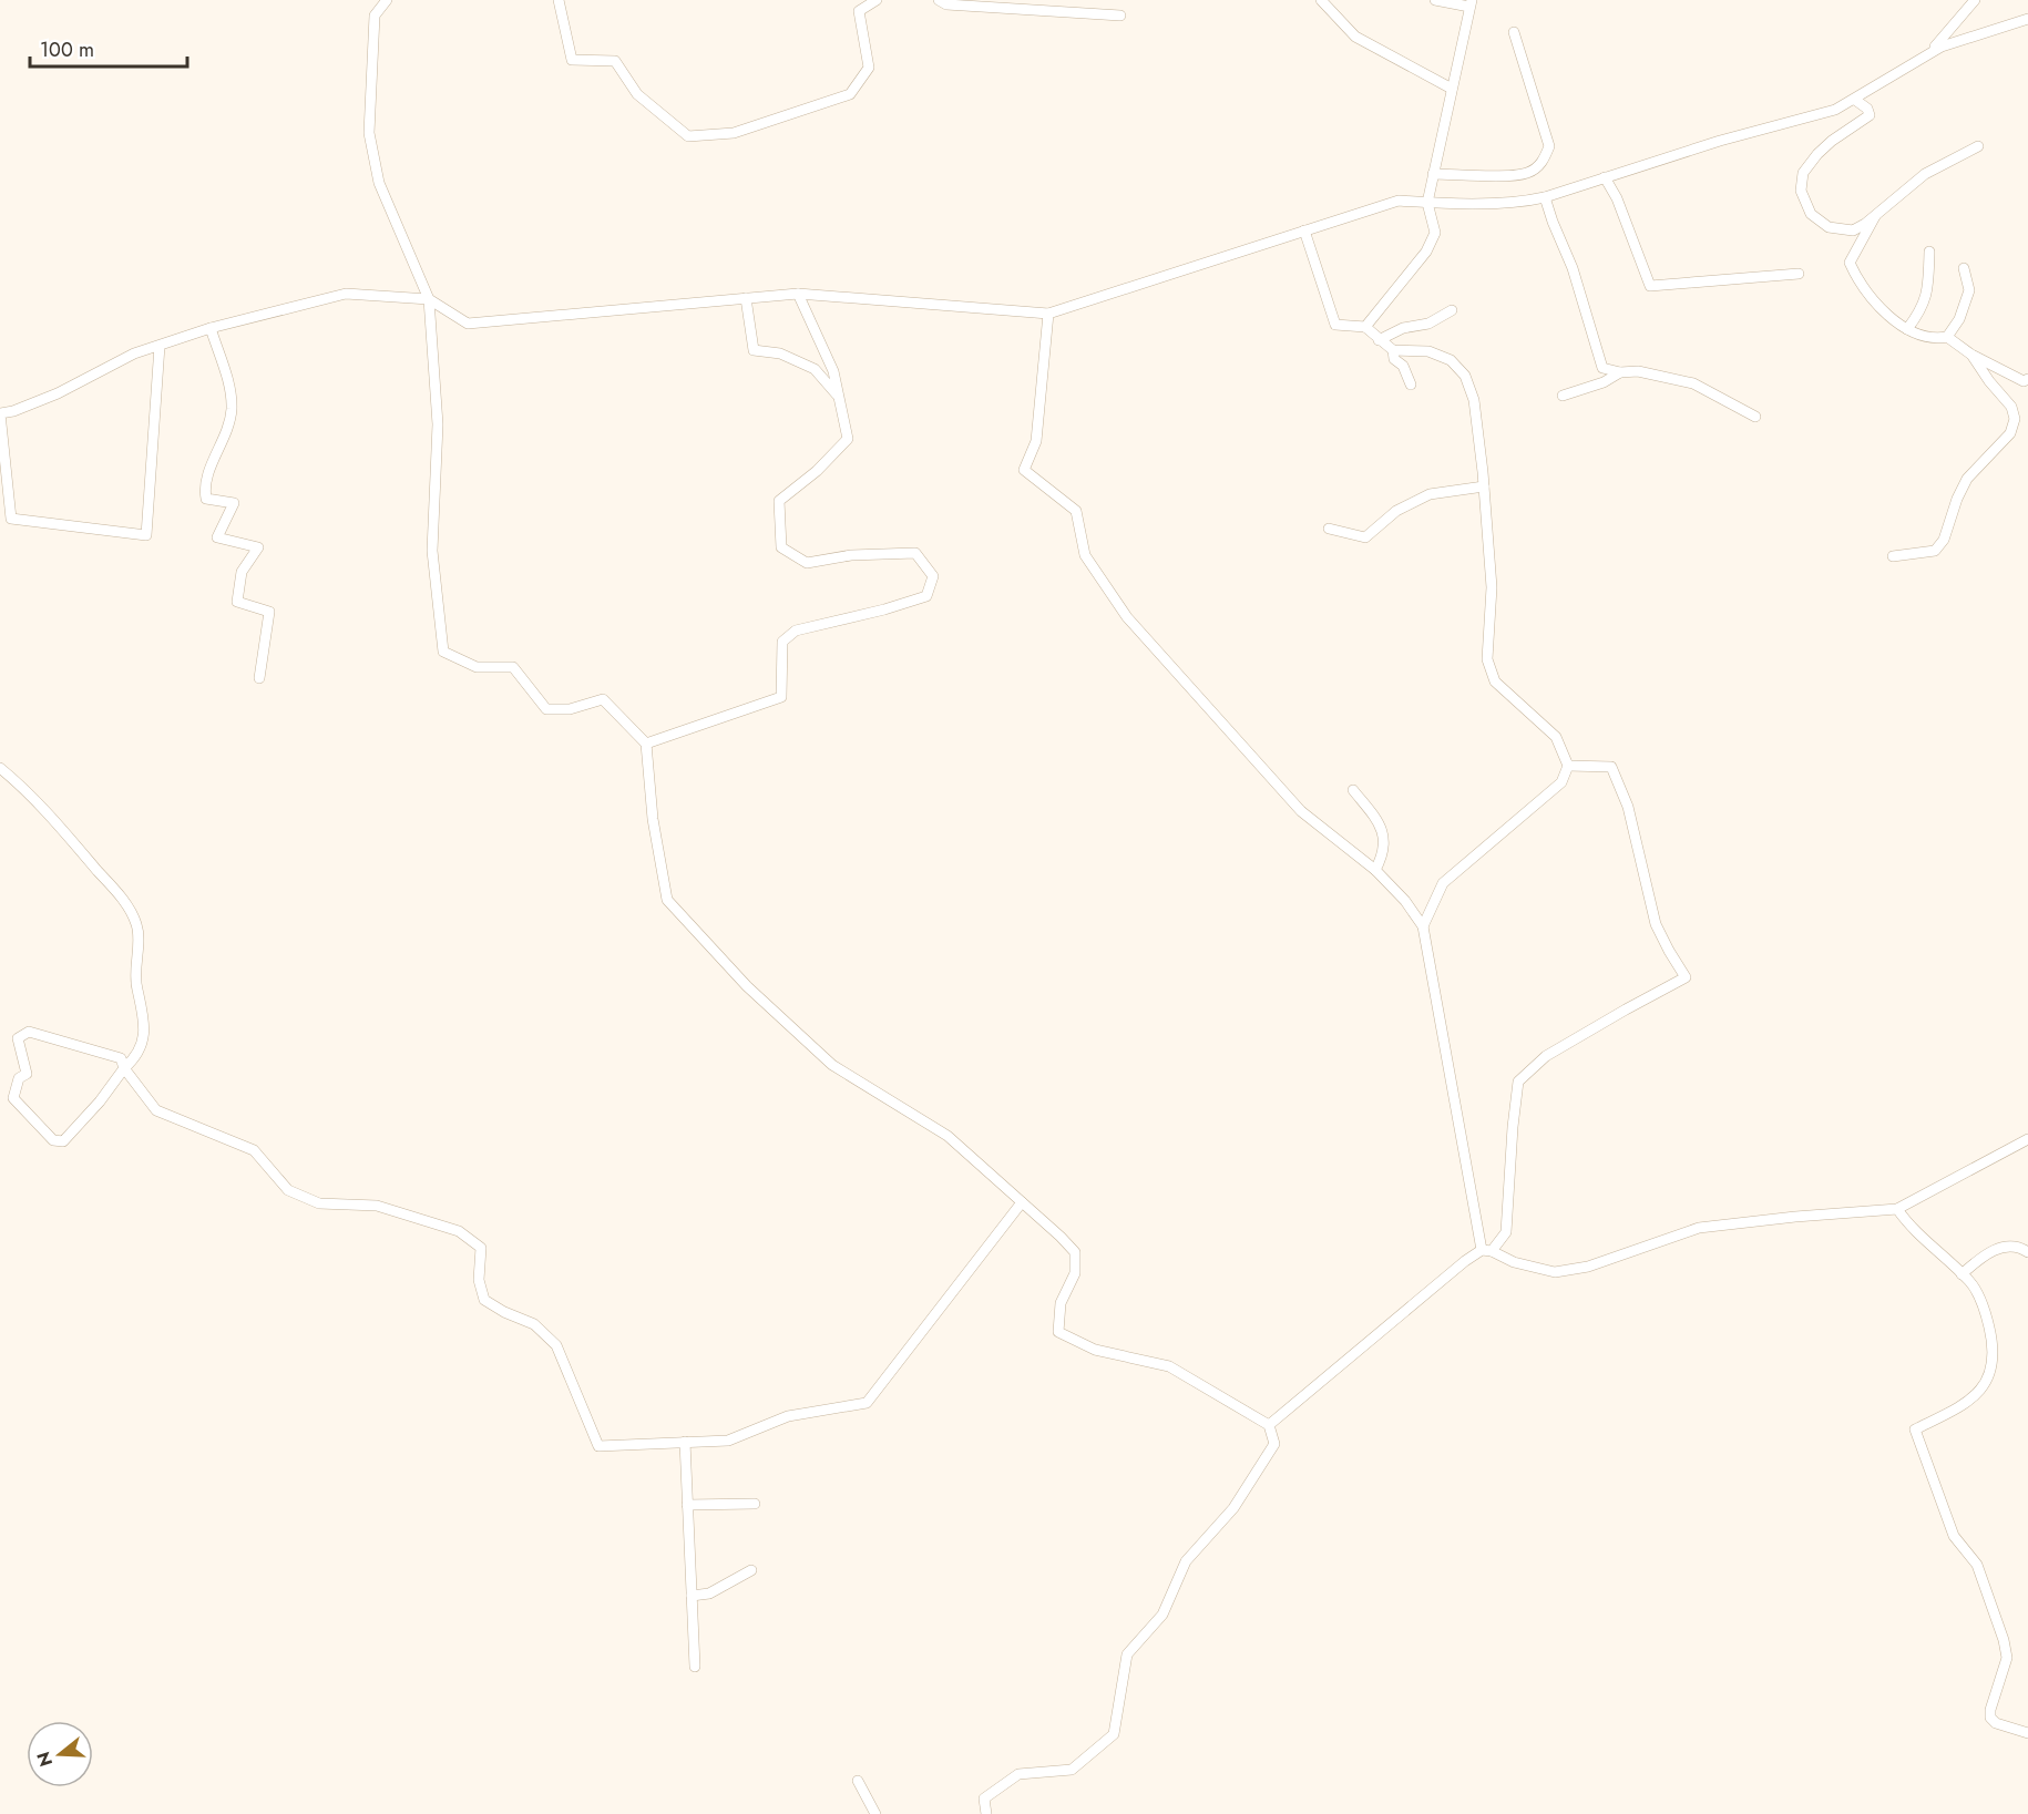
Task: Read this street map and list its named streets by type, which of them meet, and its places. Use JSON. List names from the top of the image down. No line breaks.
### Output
{"scale_bar":"100 m","north":"left"}
